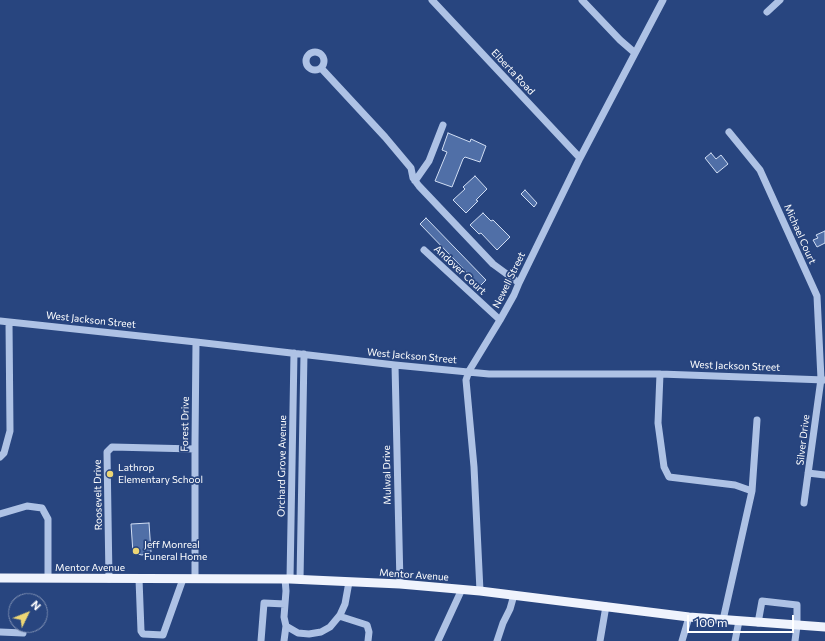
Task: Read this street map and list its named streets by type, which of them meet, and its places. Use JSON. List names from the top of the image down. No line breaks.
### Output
{"streets":{"main road":["Mentor Avenue"],"street":["Elberta Road","Michael Court","Andover Court","Newell Street","West Jackson Street","Forest Drive","Silver Drive","Orchard Grove Avenue","Mulwal Drive","Roosevelt Drive"]},"crossings":[["Elberta Road","Newell Street"],["Michael Court","West Jackson Street"],["Michael Court","Silver Drive"],["Andover Court","Newell Street"],["Newell Street","West Jackson Street"],["Newell Street","Mentor Avenue"],["West Jackson Street","Forest Drive"],["West Jackson Street","Silver Drive"],["West Jackson Street","Orchard Grove Avenue"],["West Jackson Street","Mulwal Drive"],["Forest Drive","Roosevelt Drive"],["Forest Drive","Mentor Avenue"],["Orchard Grove Avenue","Mentor Avenue"],["Mulwal Drive","Mentor Avenue"],["Roosevelt Drive","Mentor Avenue"]],"places":["Lathrop Elementary School","Jeff Monreal Funeral Home"],"scale_bar":"100 m","north":"top right"}
